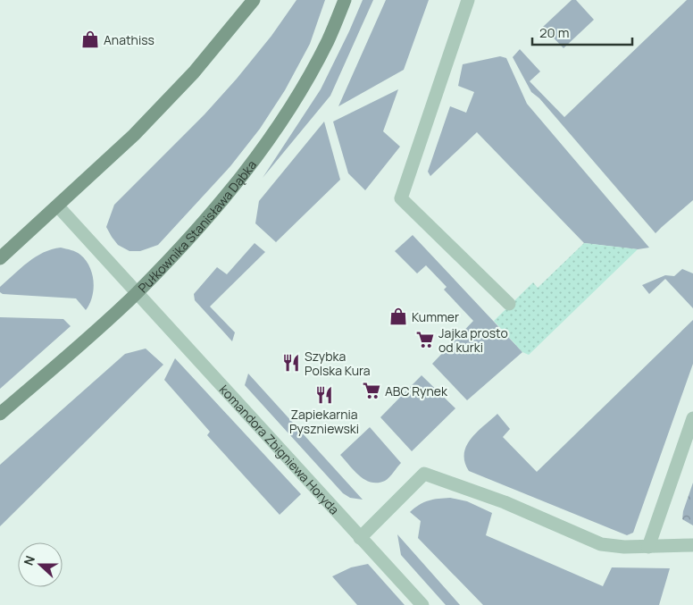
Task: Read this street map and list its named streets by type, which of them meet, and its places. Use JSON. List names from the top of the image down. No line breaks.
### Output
{"streets":{"street":["Pułkownika Stanisława Dąbka","komandora Zbigniewa Horyda"]},"crossings":[["Pułkownika Stanisława Dąbka","komandora Zbigniewa Horyda"]],"places":{"shop":["Anathiss","Kummer"],"supermarket":["Jajka prosto od kurki","ABC Rynek"],"restaurant":["Szybka Polska Kura","Zapiekarnia Pyszniewski"]},"scale_bar":"20 m","north":"left"}
